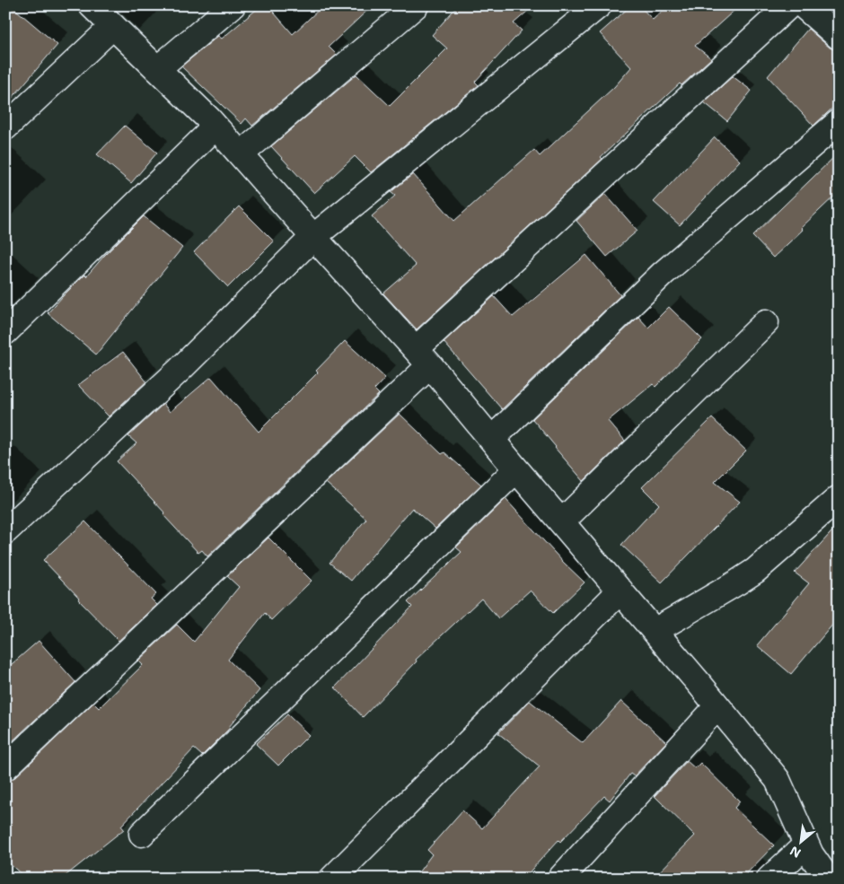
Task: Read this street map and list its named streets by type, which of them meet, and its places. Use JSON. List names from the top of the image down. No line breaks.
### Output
{"north":"bottom left"}
